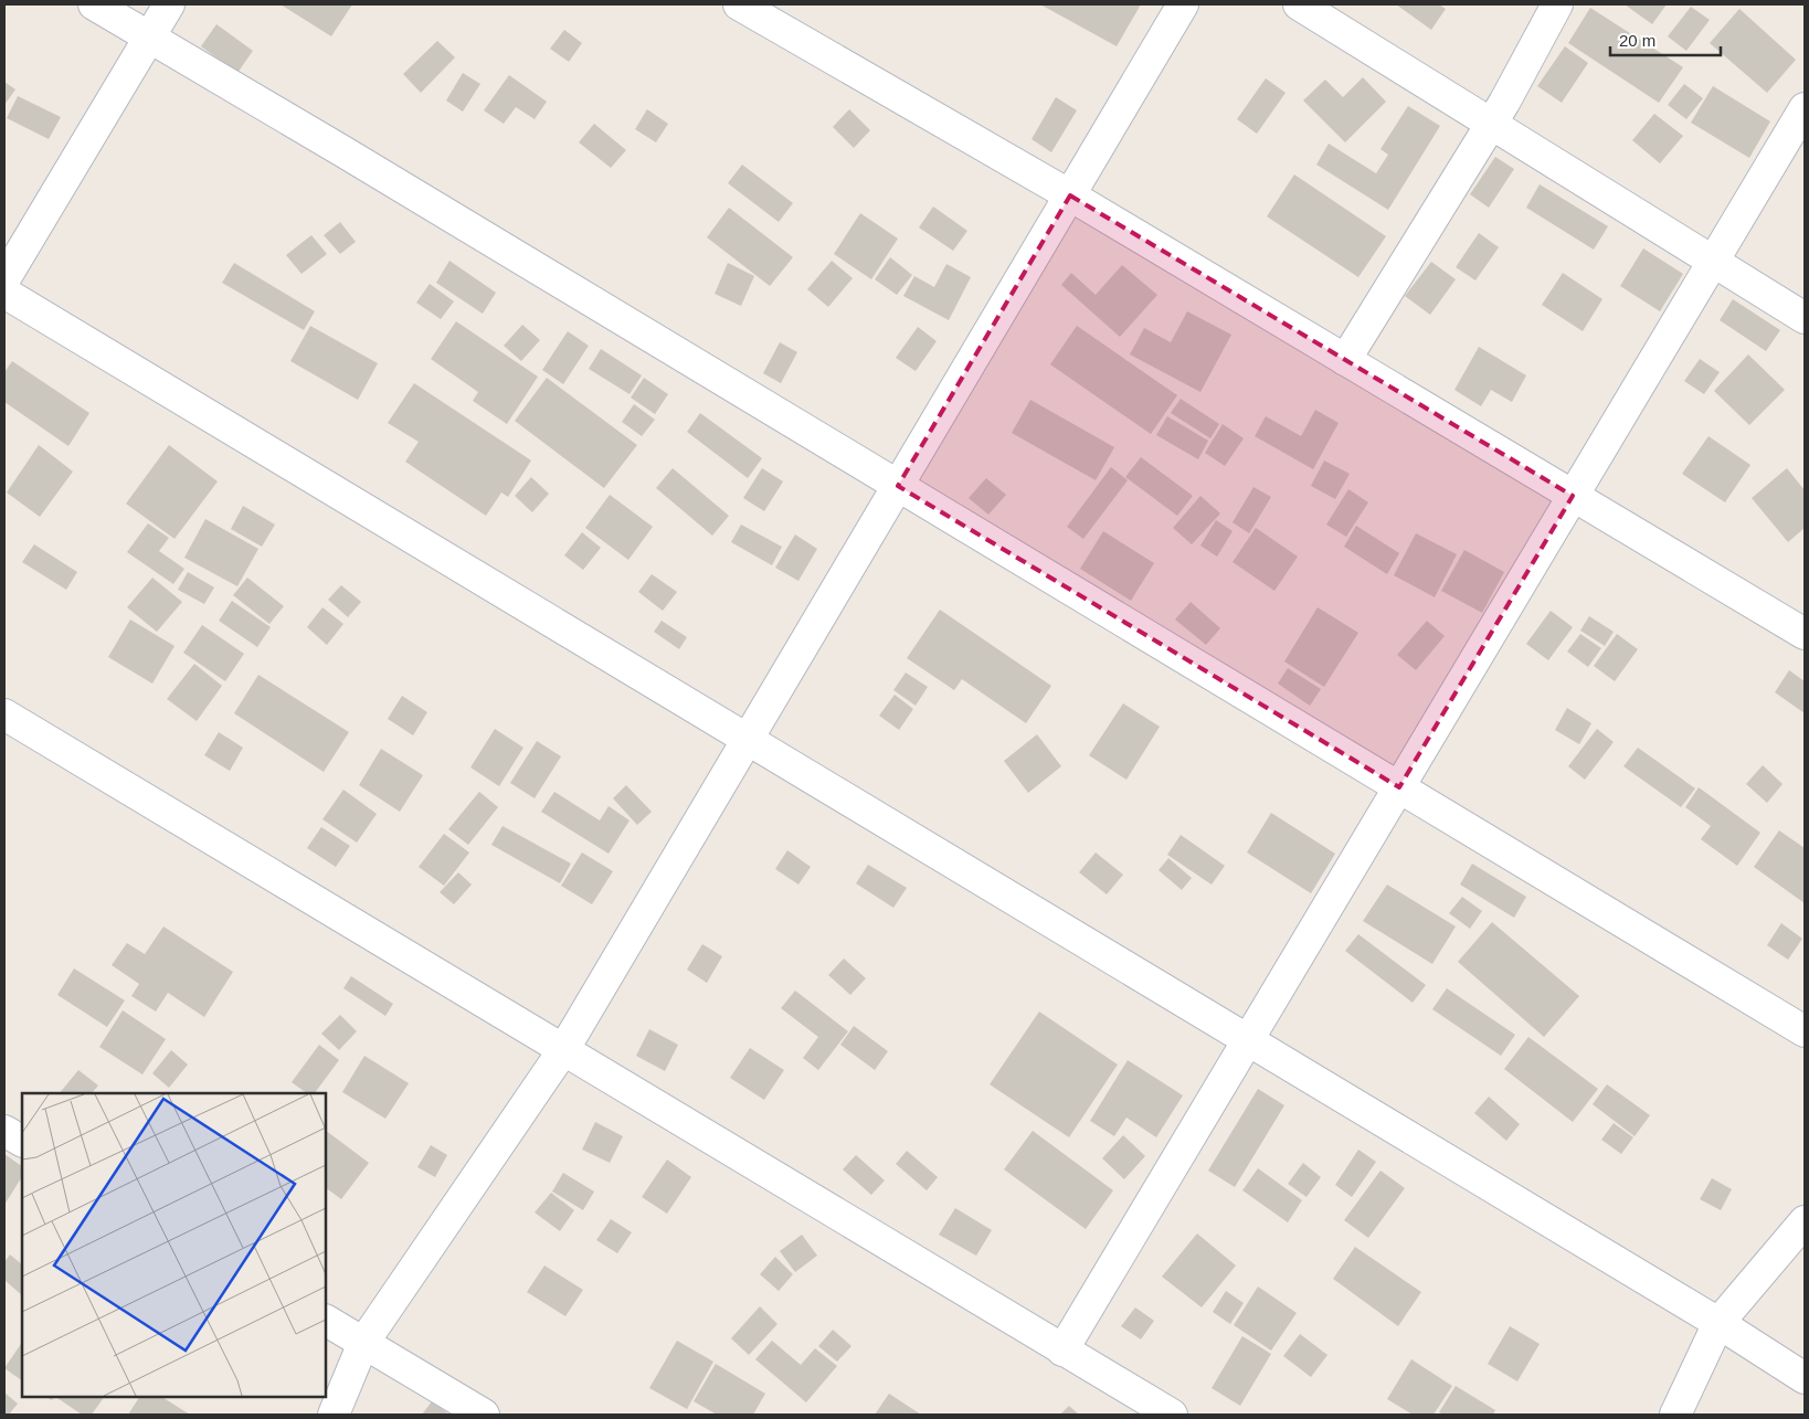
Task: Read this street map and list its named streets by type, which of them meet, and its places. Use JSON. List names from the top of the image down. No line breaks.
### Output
{"scale_bar":"20 m"}
